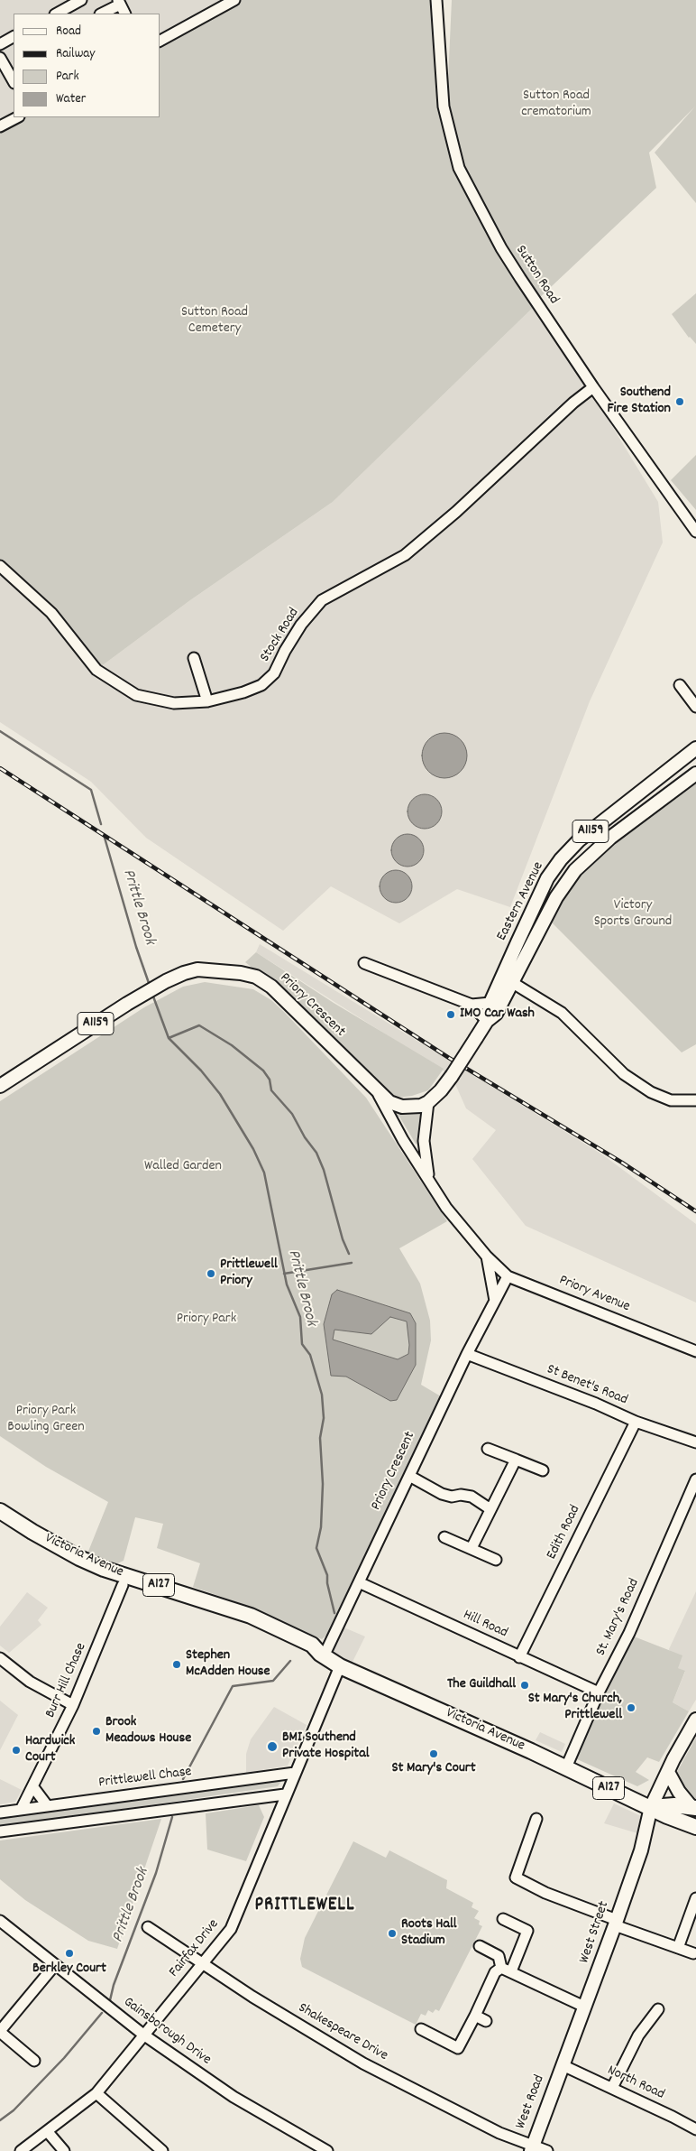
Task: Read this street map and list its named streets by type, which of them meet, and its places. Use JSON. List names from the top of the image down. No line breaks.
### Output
{"streets":{"highway":["Victoria Avenue","A127"],"main road":["A1159","Eastern Avenue","Priory Crescent","West Street","West Road"],"street":["Sutton Road","Stock Road","Priory Avenue","St Benet's Road","Edith Road","St. Mary's Road","Hill Road","Burr Hill Chase","Prittlewell Chase","Fairfax Drive","Gainsborough Drive","Shakespeare Drive","North Road"]},"crossings":[["Sutton Road","Stock Road"],["Eastern Avenue","Priory Crescent"],["Priory Crescent","Priory Avenue"],["Priory Crescent","St Benet's Road"],["Priory Crescent","Victoria Avenue"],["Priory Crescent","Hill Road"],["St Benet's Road","Edith Road"],["Edith Road","Hill Road"],["Victoria Avenue","St. Mary's Road"],["Victoria Avenue","Burr Hill Chase"],["Victoria Avenue","West Street"],["Victoria Avenue","Fairfax Drive"],["St. Mary's Road","Hill Road"],["Burr Hill Chase","Prittlewell Chase"],["Prittlewell Chase","Fairfax Drive"],["West Street","North Road"],["West Street","West Road"],["Fairfax Drive","Gainsborough Drive"],["Fairfax Drive","Shakespeare Drive"],["Shakespeare Drive","West Road"],["North Road","West Road"]],"districts":["PRITTLEWELL"],"water":["Prittle Brook"],"parks":["Sutton Road crematorium","Sutton Road Cemetery","Victory Sports Ground","Walled Garden","Priory Park","Priory Park Bowling Green"],"places":["Southend Fire Station","IMO Car Wash","Prittlewell Priory","Stephen McAdden House","The Guildhall","St Mary's Church, Prittlewell","Brook Meadows House","BMI Southend Private Hospital","Hardwick Court","St Mary's Court","Roots Hall Stadium","Berkley Court"],"legend":["Road","Railway","Park","Water"]}
